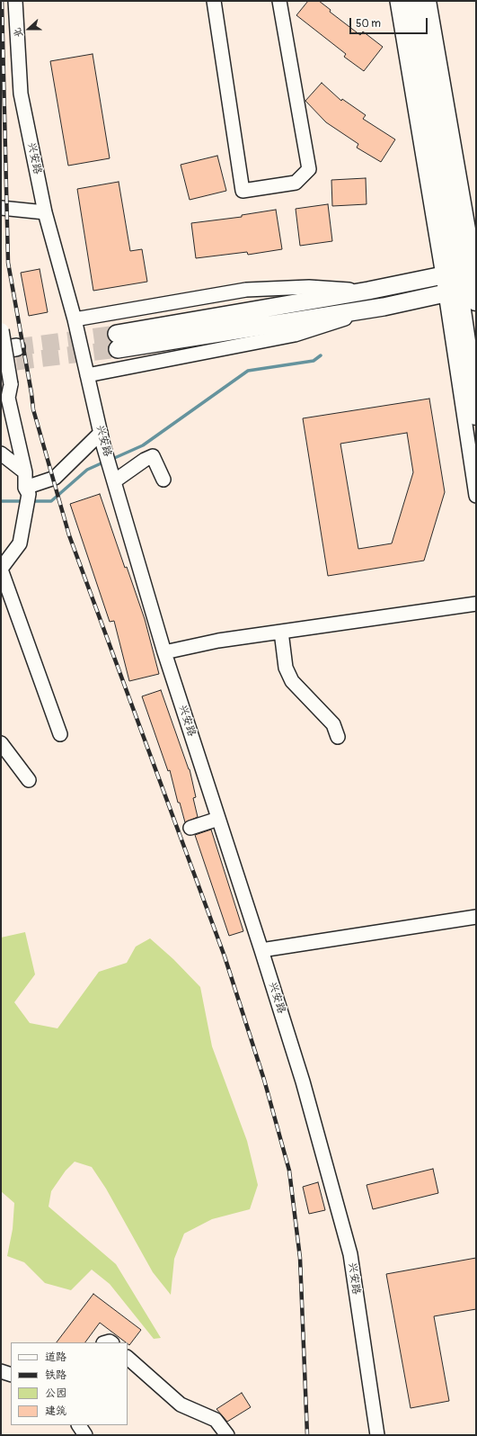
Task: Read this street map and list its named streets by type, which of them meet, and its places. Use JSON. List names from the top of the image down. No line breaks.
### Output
{"streets":{"street":["兴安路"]},"legend":["道路","铁路","公园","建筑"],"scale_bar":"50 m","north":"left"}
